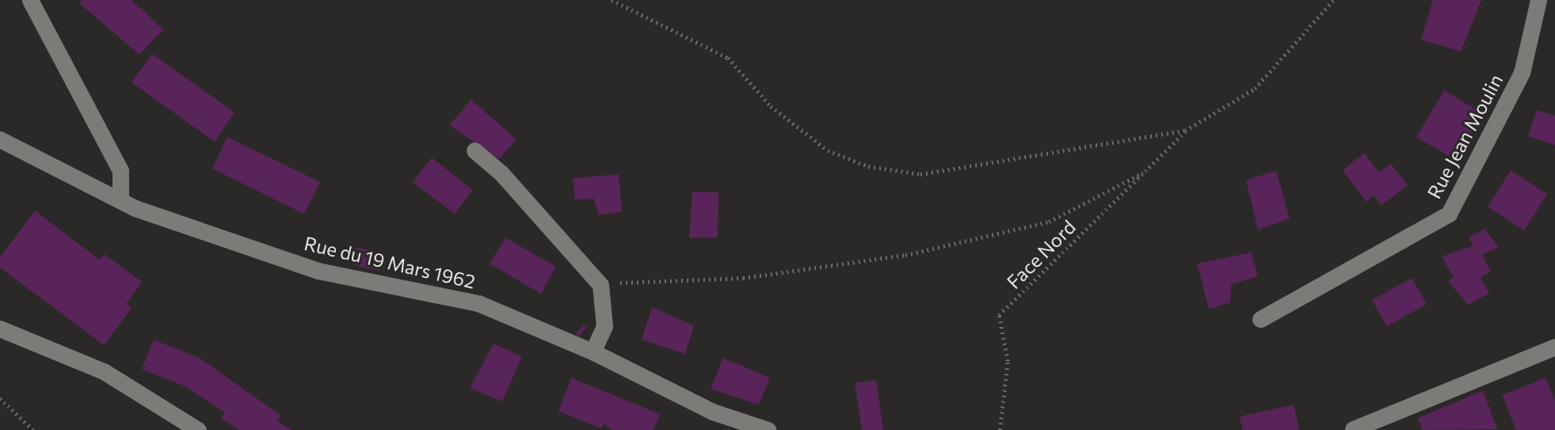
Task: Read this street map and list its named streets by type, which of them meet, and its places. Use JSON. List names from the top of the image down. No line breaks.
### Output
{"streets":{"street":["Rue Jean Moulin","Rue du 19 Mars 1962"],"path":["Face Nord"]}}
